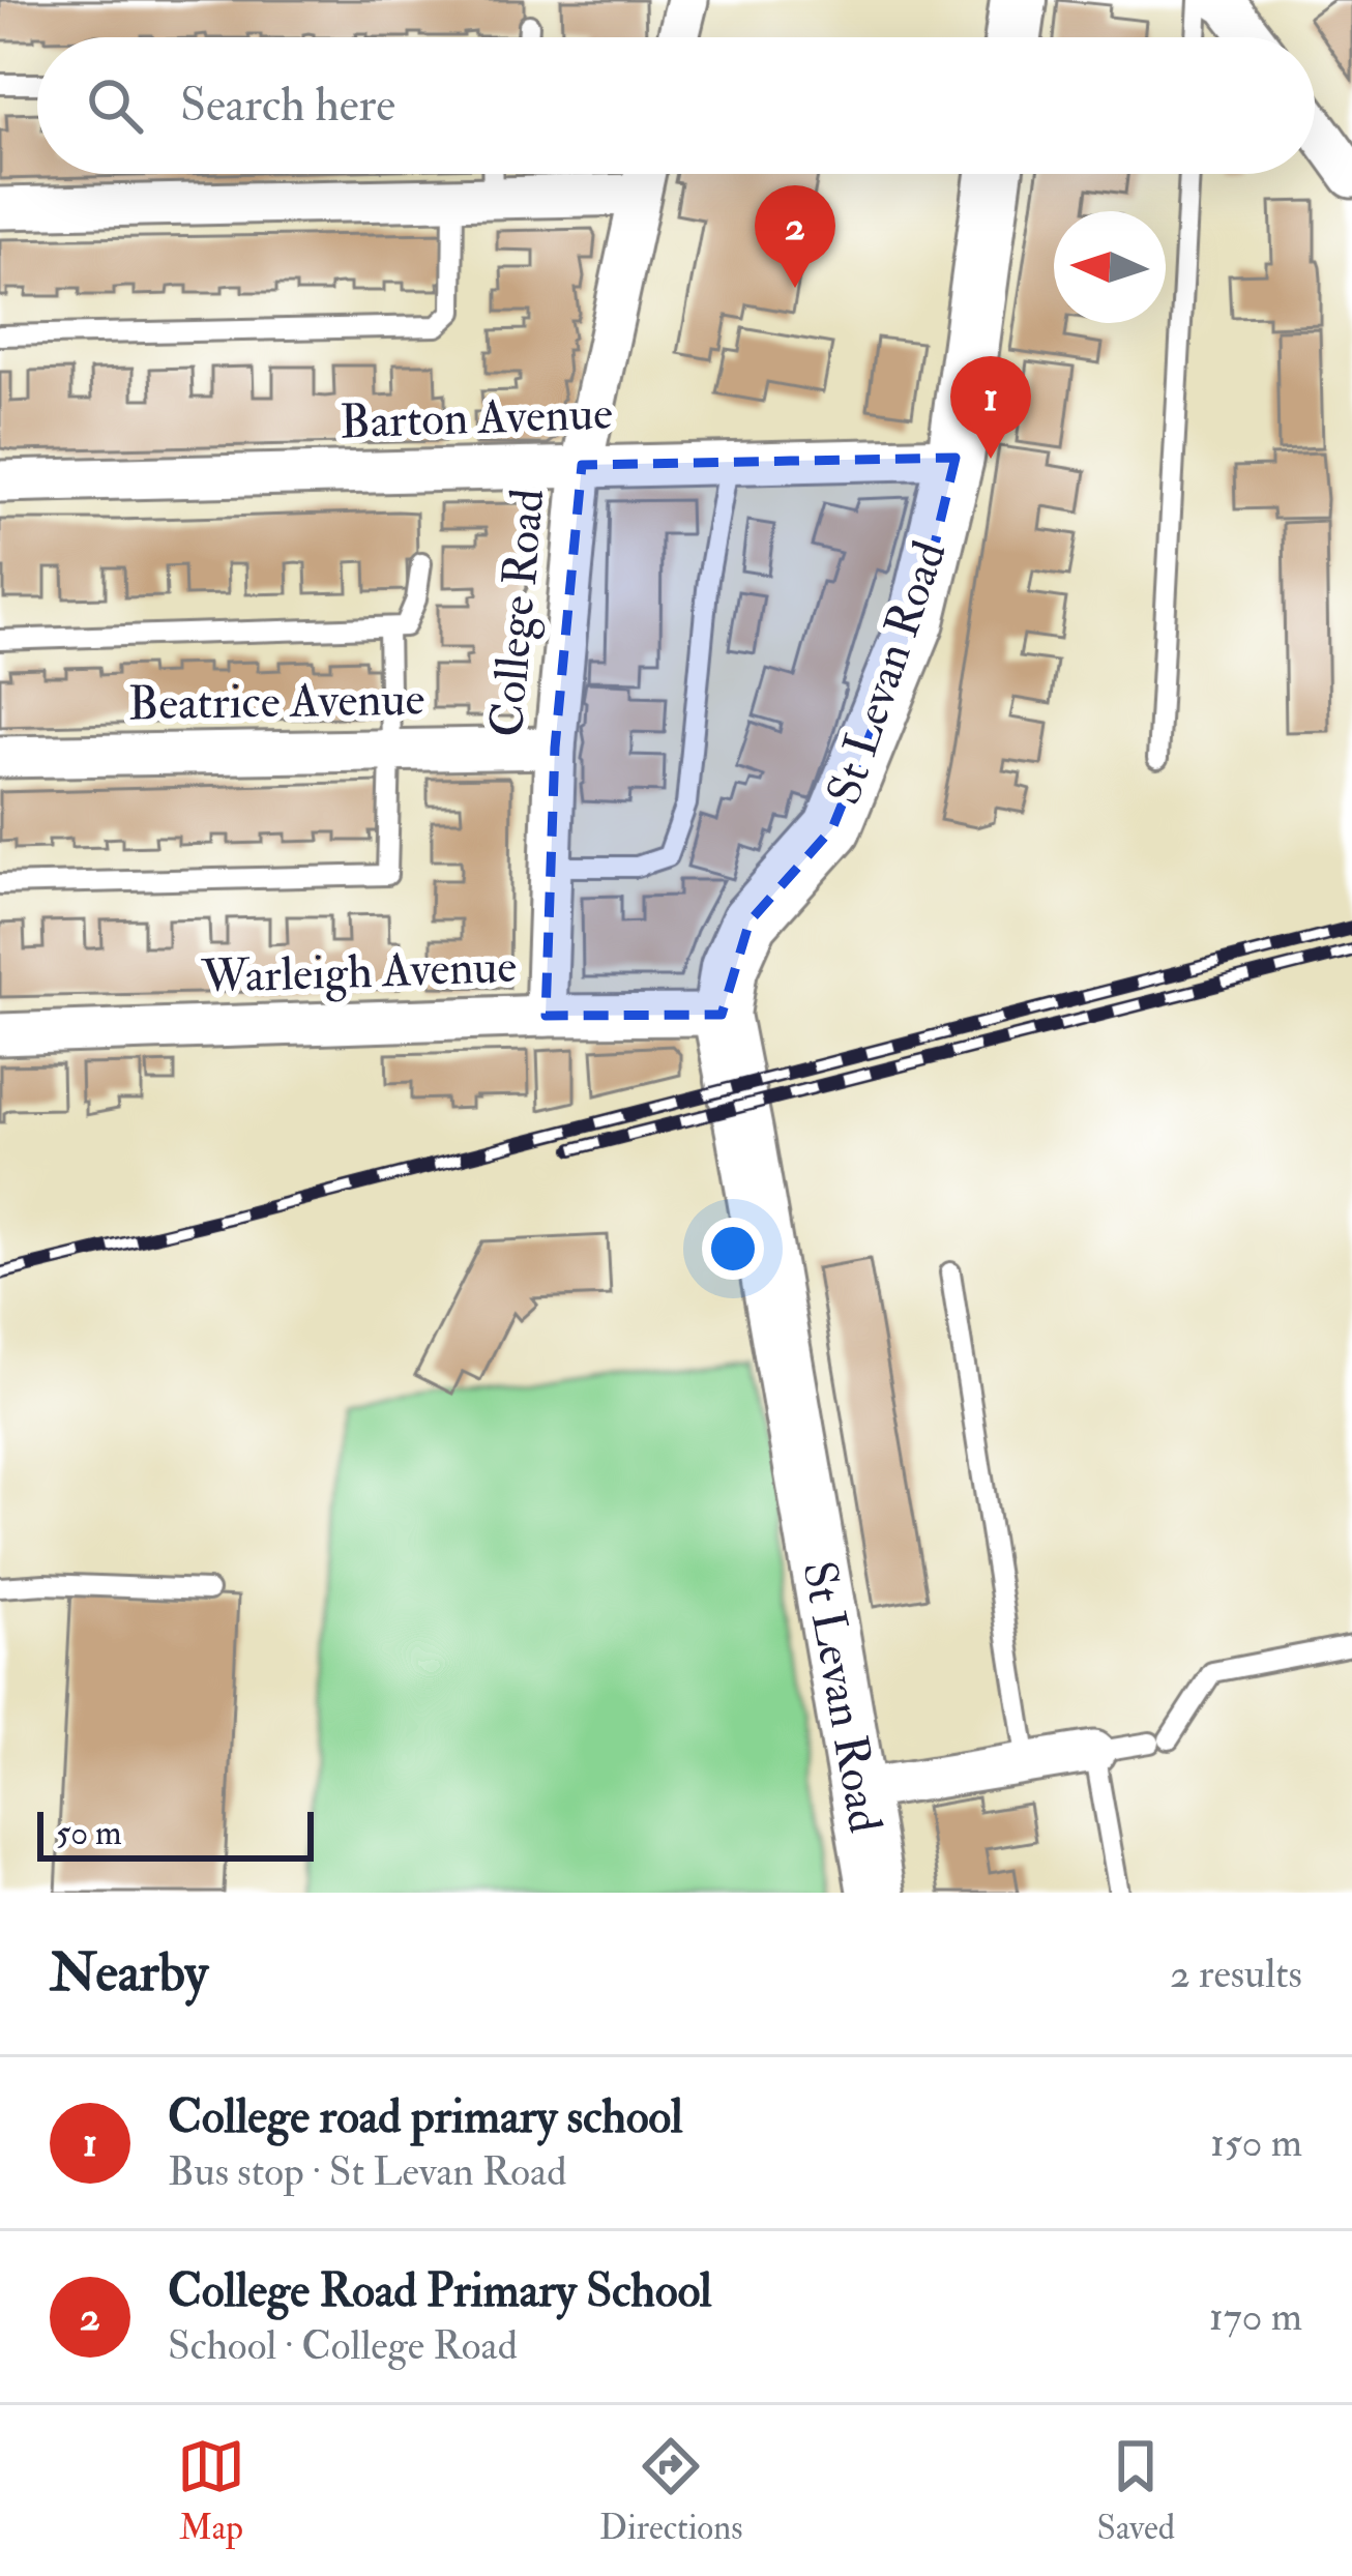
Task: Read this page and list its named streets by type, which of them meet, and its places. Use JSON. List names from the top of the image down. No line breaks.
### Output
{"streets":{"street":["Barton Avenue","College Road","St Levan Road","Beatrice Avenue","Warleigh Avenue"]},"crossings":[["Barton Avenue","College Road"],["Barton Avenue","St Levan Road"],["College Road","Beatrice Avenue"],["College Road","Warleigh Avenue"],["St Levan Road","Warleigh Avenue"]],"scale_bar":"50 m","north":"left","page":{"search":"Search here","pins":["2","1"],"scale":"50 m","heading":["Nearby","2 results"],"list":[{"mark":"1","name":"College road primary school","note":"Bus stop · St Levan Road","value":"150 m"},{"mark":"2","name":"College Road Primary School","note":"School · College Road","value":"170 m"}],"nav":["Map","Directions","Saved"]}}
